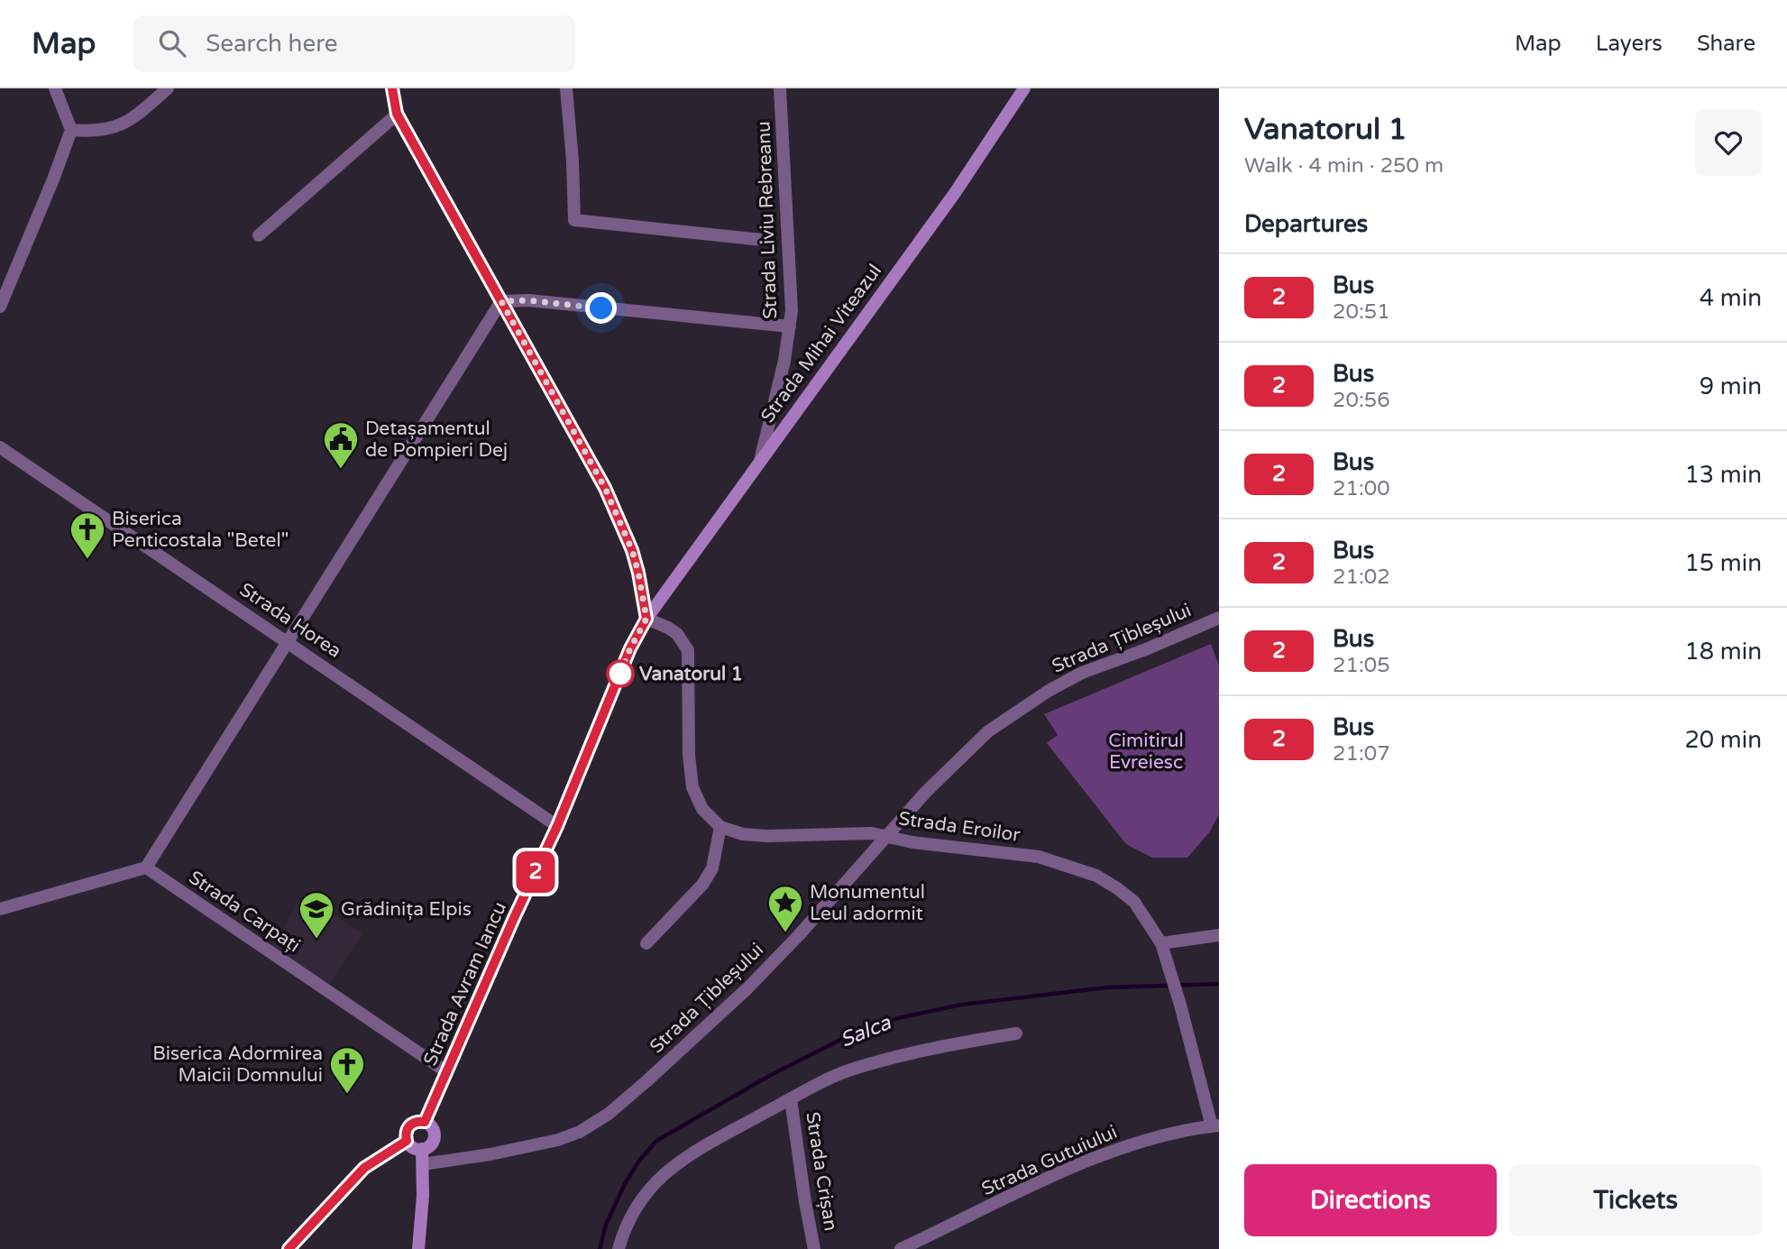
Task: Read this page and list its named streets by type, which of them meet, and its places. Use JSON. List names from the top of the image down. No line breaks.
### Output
{"streets":{"main road":["Strada Mihai Viteazul","Strada Avram Iancu"],"street":["Strada Liviu Rebreanu","Strada Horea","Strada Țibleșului","Strada Eroilor","Strada Carpați","Strada Gutuiului","Strada Crișan"]},"crossings":[["Strada Liviu Rebreanu","Strada Mihai Viteazul"],["Strada Mihai Viteazul","Strada Avram Iancu"],["Strada Horea","Strada Avram Iancu"],["Strada Țibleșului","Strada Eroilor"],["Strada Eroilor","Strada Gutuiului"],["Strada Carpați","Strada Avram Iancu"]],"water":["Salca"],"parks":["Cimitirul Evreiesc"],"places":{"public building":["Detașamentul de Pompieri Dej"],"church":["Biserica Penticostala \"Betel\"","Biserica Adormirea Maicii Domnului"],"other":["Vanatorul 1"],"place":["Monumentul Leul adormit"],"school or university":["Grădinița Elpis"]},"lines":["bus line 2"],"page":{"header":"Map","search":"Search here","nav":["Map","Layers","Share"],"on_map":"2","heading":[["Vanatorul 1","Walk · 4 min · 250 m"],"Departures"],"list":[{"mark":"2","name":"Bus","note":"20:51","value":"4 min"},{"mark":"2","name":"Bus","note":"20:56","value":"9 min"},{"mark":"2","name":"Bus","note":"21:00","value":"13 min"},{"mark":"2","name":"Bus","note":"21:02","value":"15 min"},{"mark":"2","name":"Bus","note":"21:05","value":"18 min"},{"mark":"2","name":"Bus","note":"21:07","value":"20 min"}],"buttons":["Directions","Tickets"]}}
